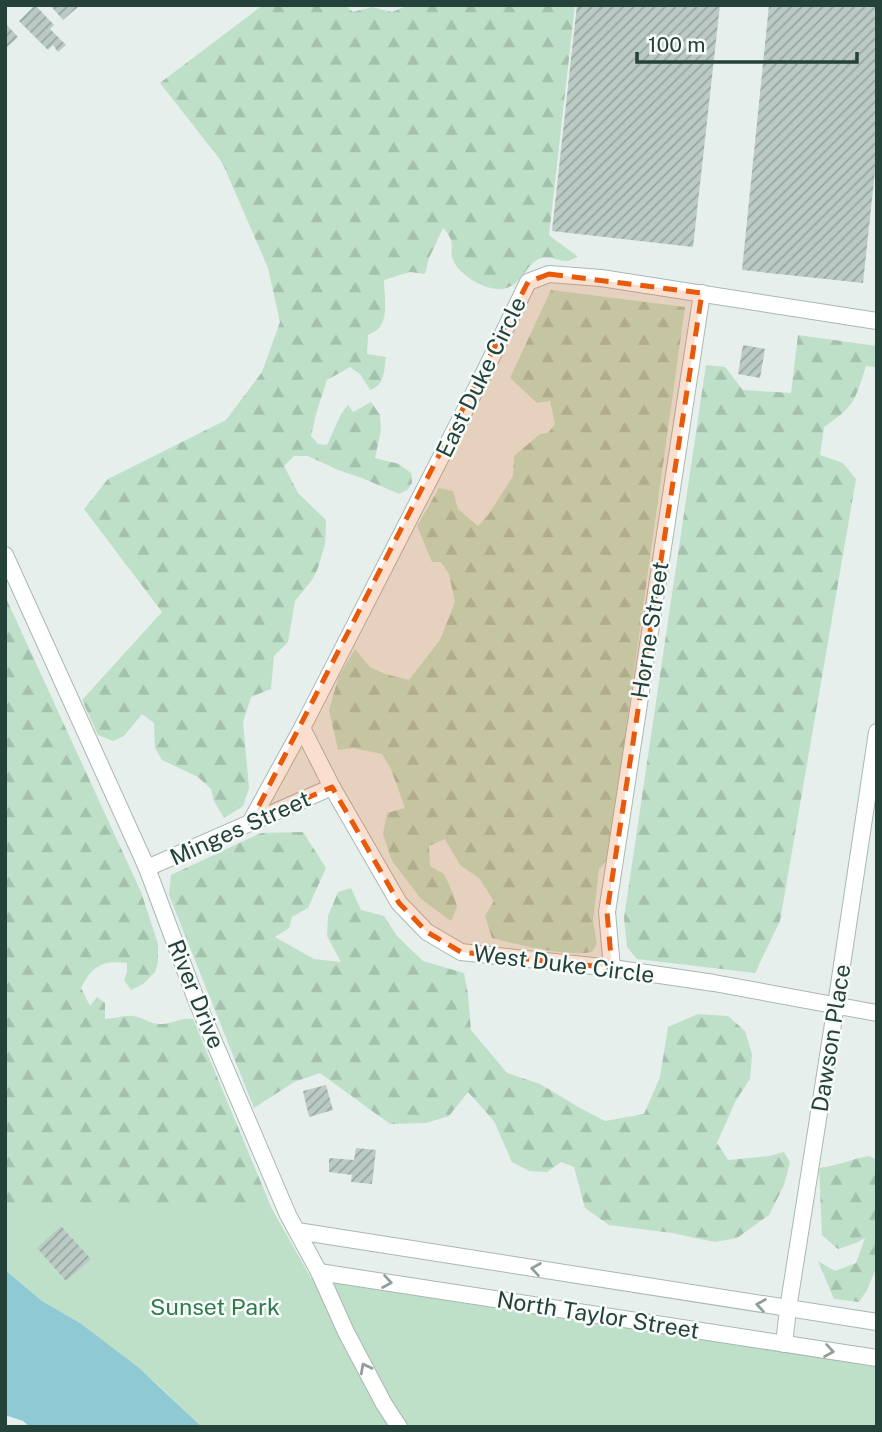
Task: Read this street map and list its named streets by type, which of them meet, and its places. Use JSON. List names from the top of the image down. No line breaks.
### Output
{"streets":{"street":["East Duke Circle","Horne Street","Minges Street","West Duke Circle","River Drive","Dawson Place","North Taylor Street"]},"crossings":[["East Duke Circle","Horne Street"],["East Duke Circle","Minges Street"],["Horne Street","West Duke Circle"],["Minges Street","West Duke Circle"],["Minges Street","River Drive"],["West Duke Circle","Dawson Place"],["River Drive","North Taylor Street"],["Dawson Place","North Taylor Street"]],"parks":["Sunset Park"],"scale_bar":"100 m"}
